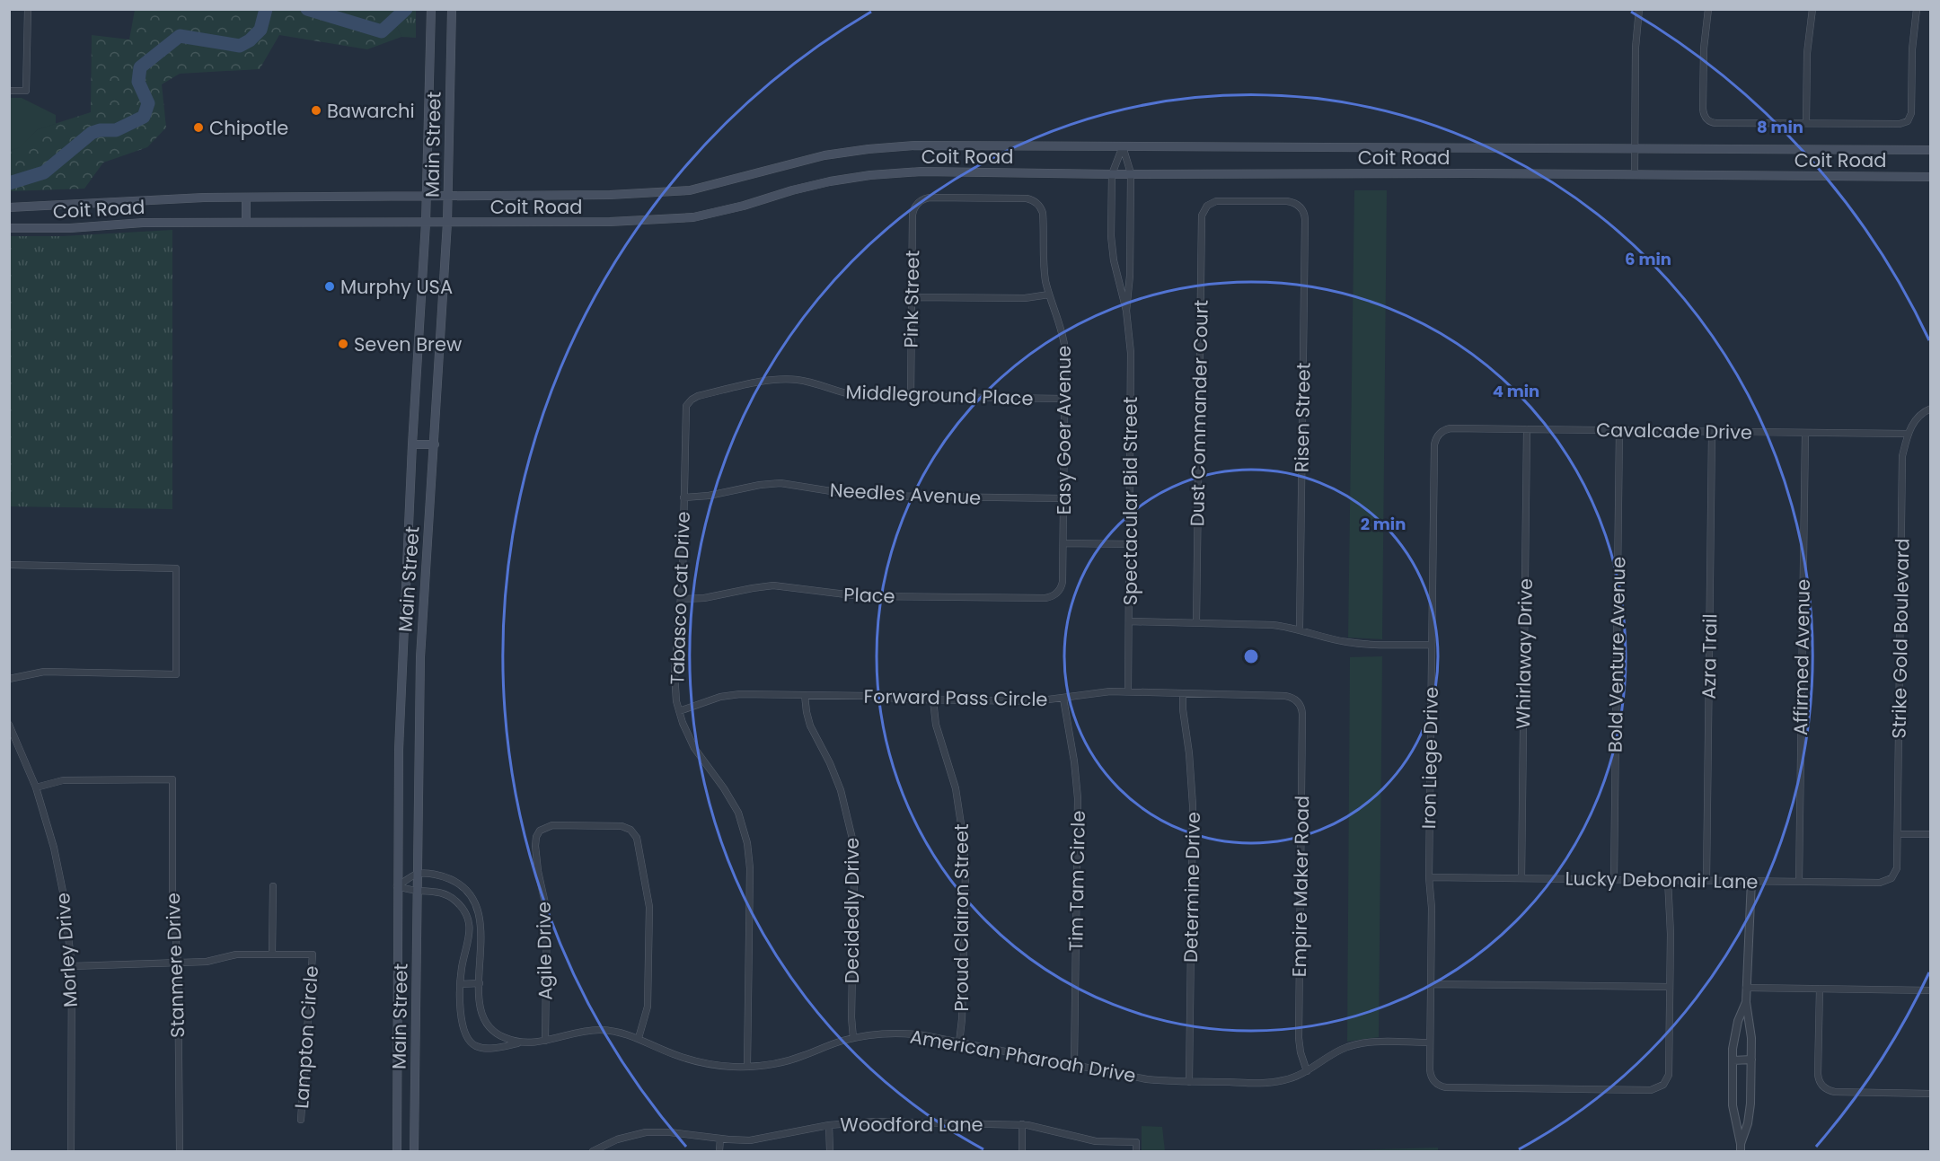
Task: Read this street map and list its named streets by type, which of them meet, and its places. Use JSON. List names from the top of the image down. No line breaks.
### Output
{"streets":{"main road":["Main Street","Coit Road"],"street":["Pink Street","Middleground Place","Dust Commander Court","Risen Street","Easy Goer Avenue","Cavalcade Drive","Needles Avenue","Spectacular Bid Street","Place","Tabasco Cat Drive","Strike Gold Boulevard","Whirlaway Drive","Bold Venture Avenue","Azra Trail","Affirmed Avenue","Forward Pass Circle","Iron Liege Drive","Lucky Debonair Lane","Tim Tam Circle","Empire Maker Road","Determine Drive","Decidedly Drive","Proud Clairon Street","Morley Drive","Agile Drive","Stanmere Drive","Lampton Circle","American Pharoah Drive","Woodford Lane"]},"crossings":[["Main Street","Coit Road"],["Main Street","American Pharoah Drive"],["Coit Road","Spectacular Bid Street"],["Pink Street","Middleground Place"],["Pink Street","Easy Goer Avenue"],["Middleground Place","Easy Goer Avenue"],["Middleground Place","Tabasco Cat Drive"],["Dust Commander Court","Risen Street"],["Easy Goer Avenue","Needles Avenue"],["Easy Goer Avenue","Place"],["Cavalcade Drive","Strike Gold Boulevard"],["Cavalcade Drive","Whirlaway Drive"],["Cavalcade Drive","Bold Venture Avenue"],["Cavalcade Drive","Azra Trail"],["Cavalcade Drive","Affirmed Avenue"],["Cavalcade Drive","Iron Liege Drive"],["Needles Avenue","Tabasco Cat Drive"],["Spectacular Bid Street","Forward Pass Circle"],["Place","Tabasco Cat Drive"],["Tabasco Cat Drive","Forward Pass Circle"],["Tabasco Cat Drive","American Pharoah Drive"],["Strike Gold Boulevard","Lucky Debonair Lane"],["Whirlaway Drive","Lucky Debonair Lane"],["Bold Venture Avenue","Lucky Debonair Lane"],["Azra Trail","Lucky Debonair Lane"],["Affirmed Avenue","Lucky Debonair Lane"],["Forward Pass Circle","Tim Tam Circle"],["Forward Pass Circle","Empire Maker Road"],["Forward Pass Circle","Determine Drive"],["Forward Pass Circle","Decidedly Drive"],["Forward Pass Circle","Proud Clairon Street"],["Iron Liege Drive","Lucky Debonair Lane"],["Iron Liege Drive","American Pharoah Drive"],["Tim Tam Circle","American Pharoah Drive"],["Empire Maker Road","American Pharoah Drive"],["Determine Drive","American Pharoah Drive"],["Decidedly Drive","American Pharoah Drive"],["Proud Clairon Street","American Pharoah Drive"],["Morley Drive","Stanmere Drive"],["Agile Drive","American Pharoah Drive"]],"places":["Bawarchi","Chipotle","Murphy USA","Seven Brew"],"rings":["8 min","6 min","4 min","2 min"]}
